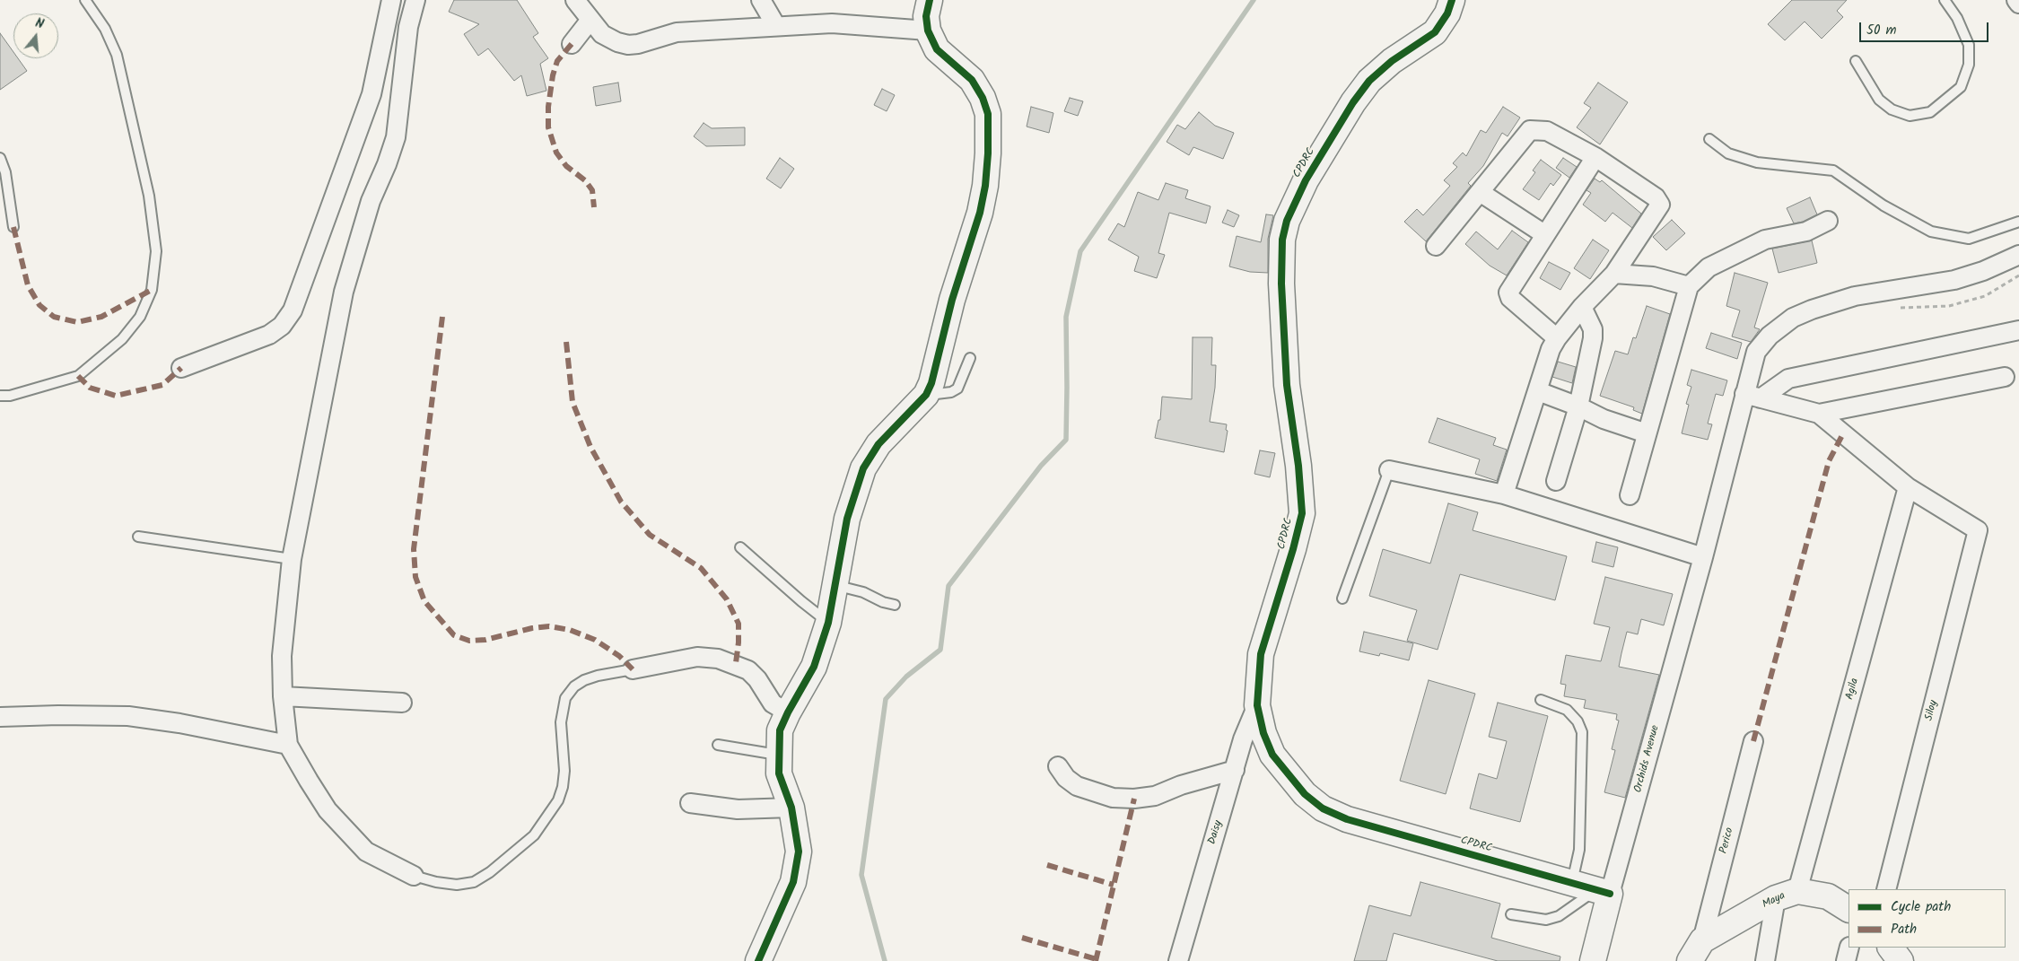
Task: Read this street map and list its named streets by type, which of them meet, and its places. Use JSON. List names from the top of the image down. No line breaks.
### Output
{"streets":{"street":["CPDRC","Agila","Siloy","Orchids Avenue","Daisy","Perico","Maya"]},"crossings":[["CPDRC","Orchids Avenue"],["CPDRC","Daisy"],["Agila","Siloy"],["Agila","Maya"],["Perico","Maya"]],"legend":["Cycle path","Path"],"scale_bar":"50 m","north":"top"}
